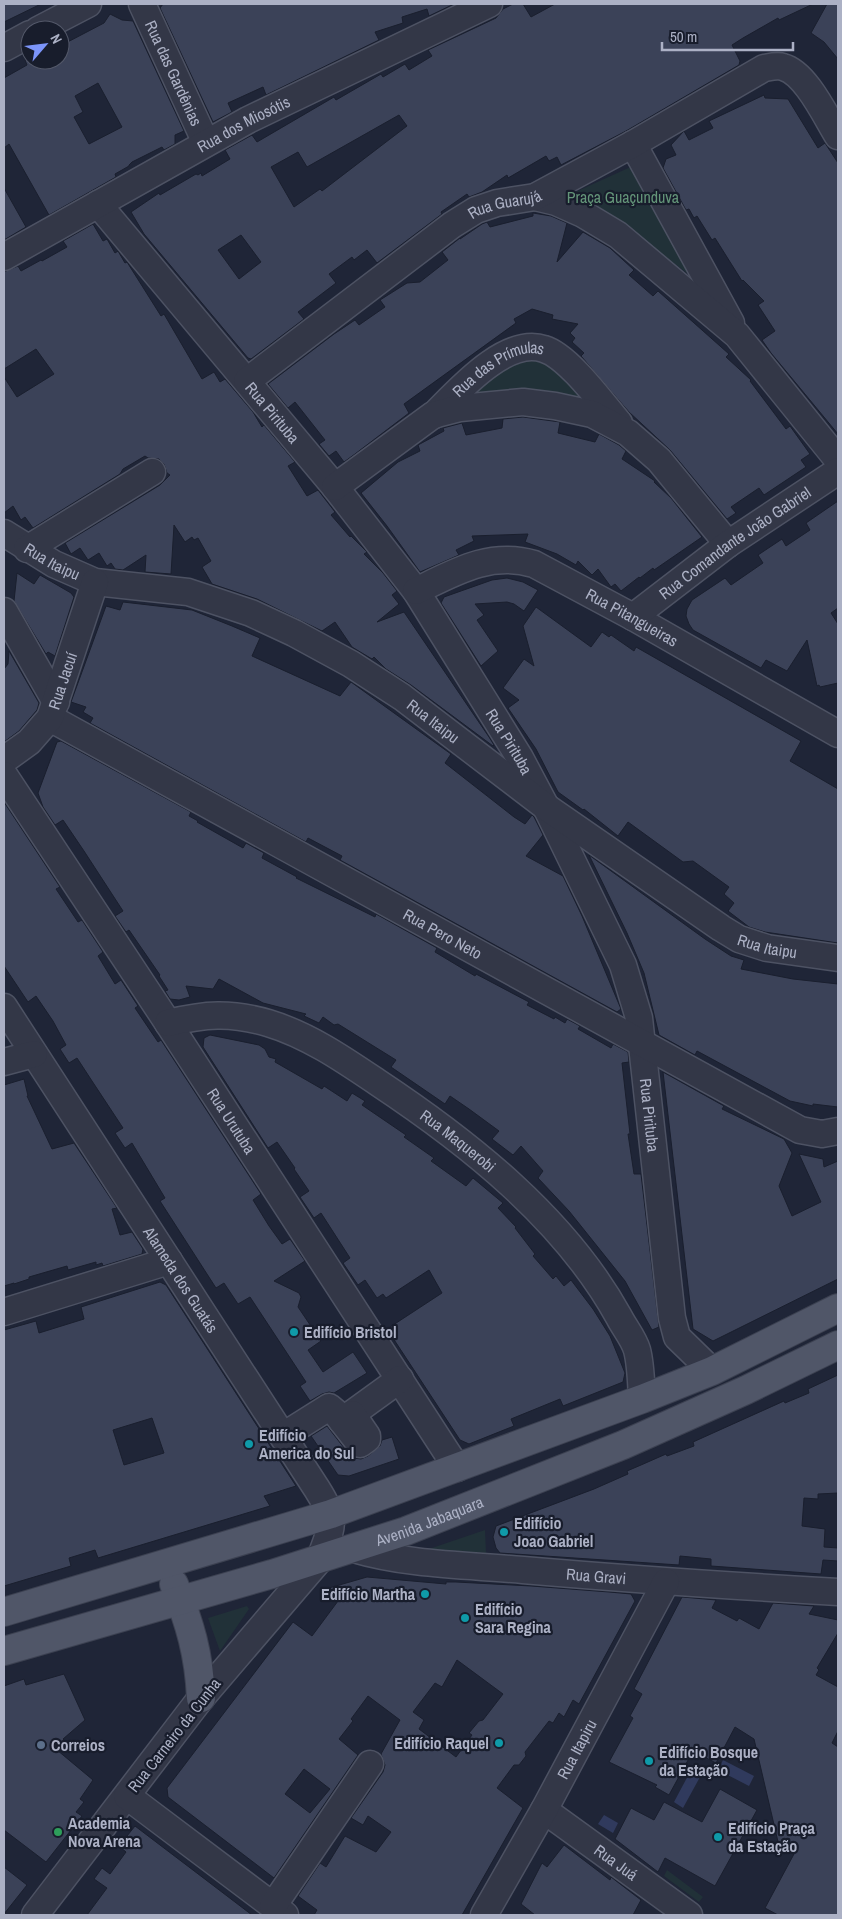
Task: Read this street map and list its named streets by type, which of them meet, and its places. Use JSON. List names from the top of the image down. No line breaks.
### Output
{"streets":{"main road":["Avenida Jabaquara"],"street":["Rua das Gardênias","Rua dos Miosótis","Rua Guarujá","Rua das Prímulas","Rua Pirituba","Rua Comandante João Gabriel","Rua Itaipu","Rua Pitangueiras","Rua Jacuí","Rua Pero Neto","Rua Urutuba","Rua Maquerobi","Alameda dos Guatás","Rua Gravi","Rua Carneiro da Cunha","Rua Itapiru","Rua Juá"]},"crossings":[["Rua das Gardênias","Rua dos Miosótis"],["Rua dos Miosótis","Rua Pirituba"],["Rua Guarujá","Rua Pirituba"],["Rua das Prímulas","Rua Pirituba"],["Rua das Prímulas","Rua Comandante João Gabriel"],["Rua Pirituba","Rua Itaipu"],["Rua Pirituba","Rua Pitangueiras"],["Rua Pirituba","Rua Pero Neto"],["Rua Comandante João Gabriel","Rua Pitangueiras"],["Rua Itaipu","Rua Jacuí"],["Rua Jacuí","Rua Pero Neto"],["Rua Urutuba","Rua Maquerobi"],["Avenida Jabaquara","Rua Gravi"],["Avenida Jabaquara","Rua Carneiro da Cunha"],["Rua Gravi","Rua Itapiru"],["Rua Itapiru","Rua Juá"]],"parks":["Praça Guaçunduva"],"places":["Edifício Bristol","Edifício America do Sul","Edifício Joao Gabriel","Edifício Martha","Edifício Sara Regina","Edifício Raquel","Correios","Edifício Bosque da Estação","Academia Nova Arena","Edifício Praça da Estação"],"scale_bar":"50 m","north":"top right"}
